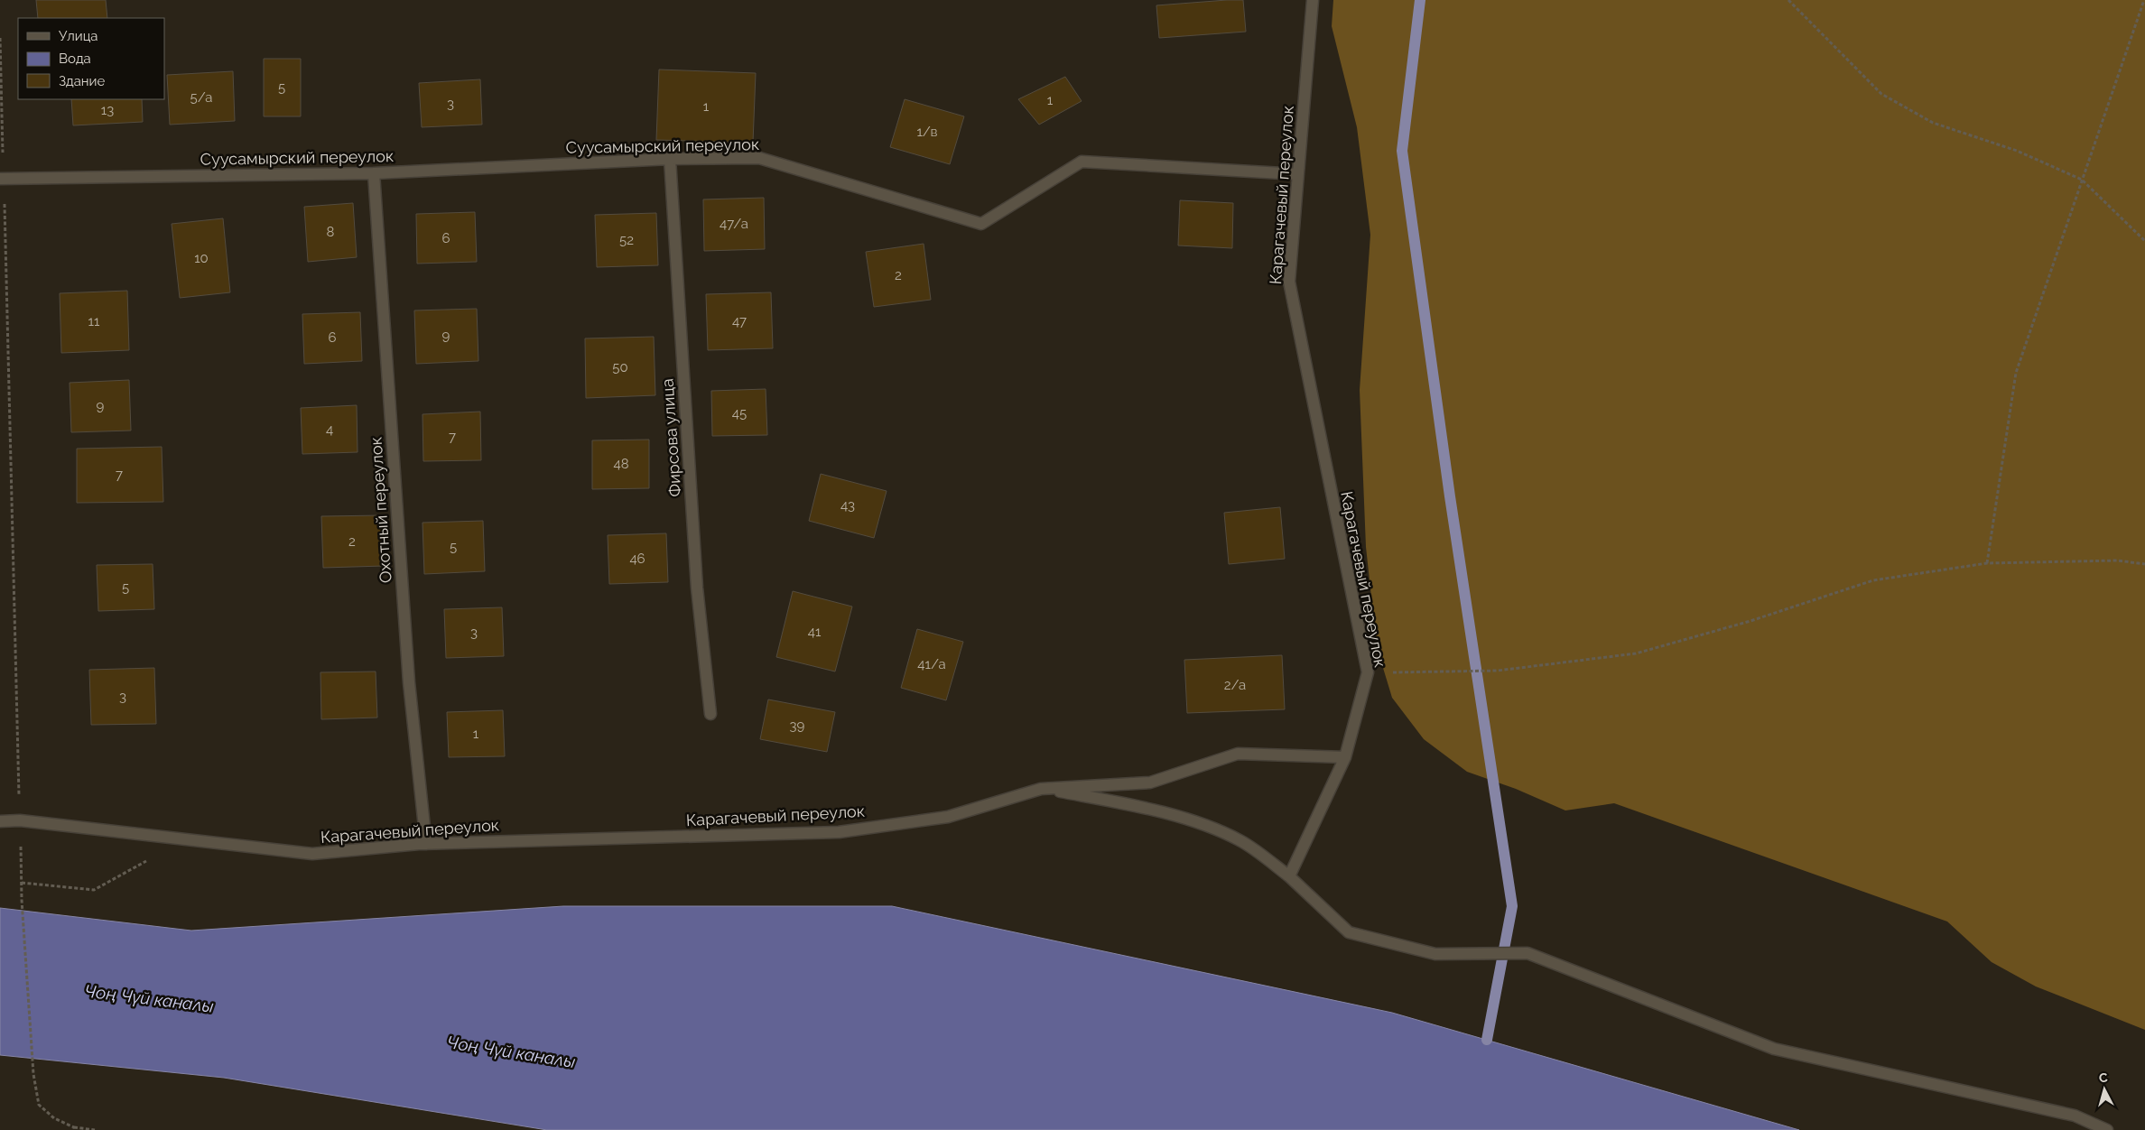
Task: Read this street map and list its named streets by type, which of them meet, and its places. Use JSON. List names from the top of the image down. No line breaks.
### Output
{"streets":{"street":["Суусамырский переулок","Карагачевый переулок","Фирсова улица","Охотный переулок"]},"crossings":[["Суусамырский переулок","Карагачевый переулок"],["Суусамырский переулок","Фирсова улица"],["Суусамырский переулок","Охотный переулок"],["Карагачевый переулок","Охотный переулок"]],"water":["Чоң Чүй каналы"],"house_numbers":["5","5/а","1","3","1","13","1/в","47/а","8","6","52","10","2","11","47","9","6","50","9","45","4","7","48","7","43","2","5","46","5","41","3","41/а","2/а","3","39","1"],"legend":["Улица","Вода","Здание"],"north":"top"}
